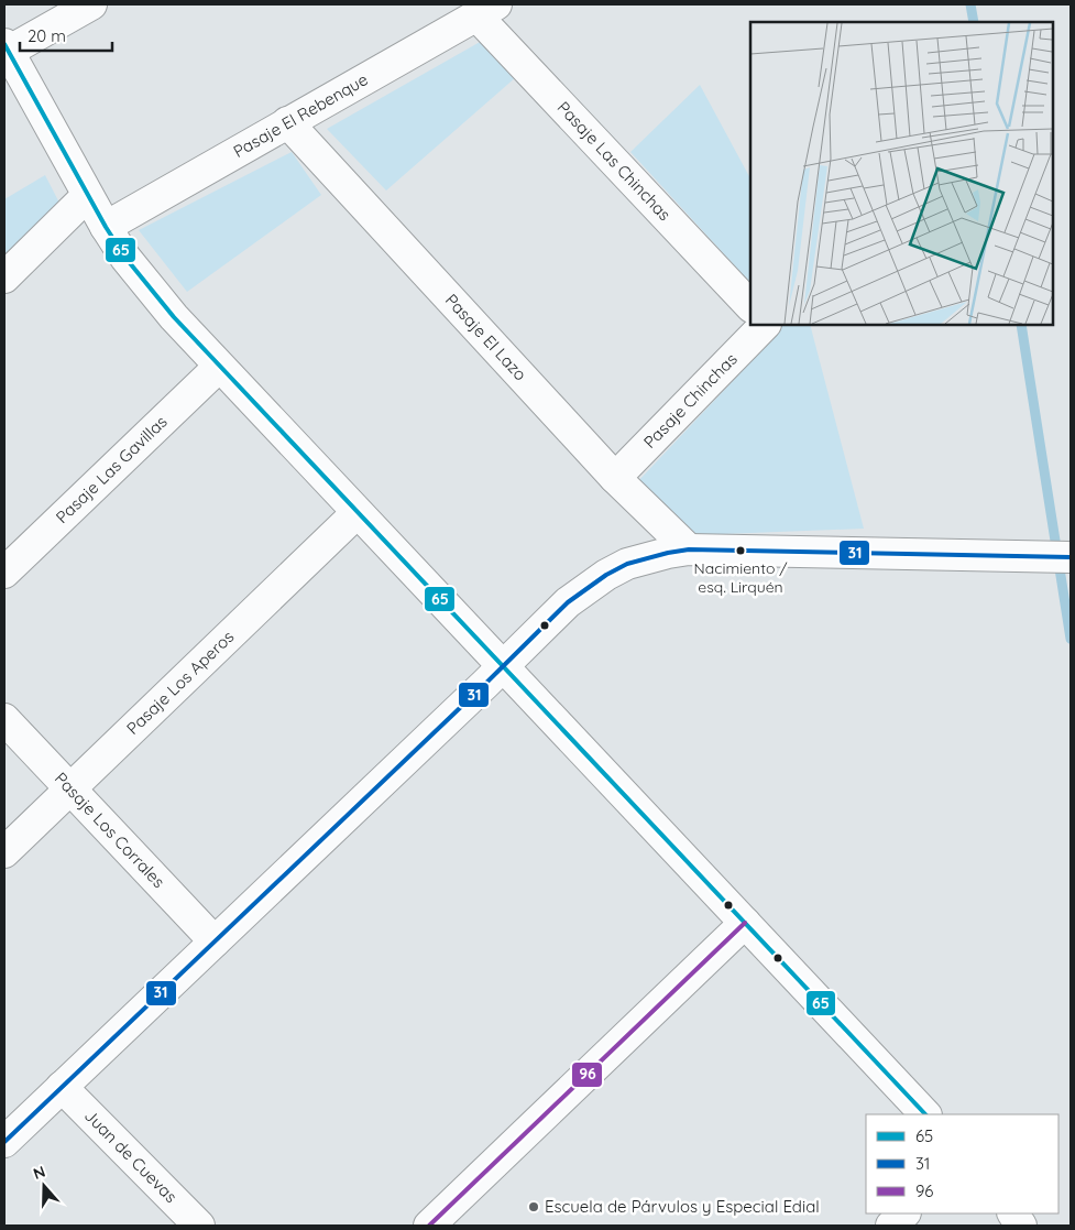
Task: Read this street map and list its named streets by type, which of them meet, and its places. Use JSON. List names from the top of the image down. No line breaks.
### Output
{"streets":{"street":["Pasaje El Rebenque","Pasaje Las Chinchas","Pasaje El Lazo","Pasaje Chinchas","Pasaje Las Gavillas","Pasaje Los Aperos","Pasaje Los Corrales","Juan de Cuevas"]},"crossings":[["Pasaje El Rebenque","Pasaje Las Chinchas"],["Pasaje El Rebenque","Pasaje El Lazo"],["Pasaje El Lazo","Pasaje Chinchas"],["Pasaje Los Aperos","Pasaje Los Corrales"]],"places":["Nacimiento / esq. Lirquén","Escuela de Párvulos y Especial Edial"],"lines":["transit line 65","transit line 31","transit line 96"],"legend":["65","31","96"],"scale_bar":"20 m","north":"top"}
